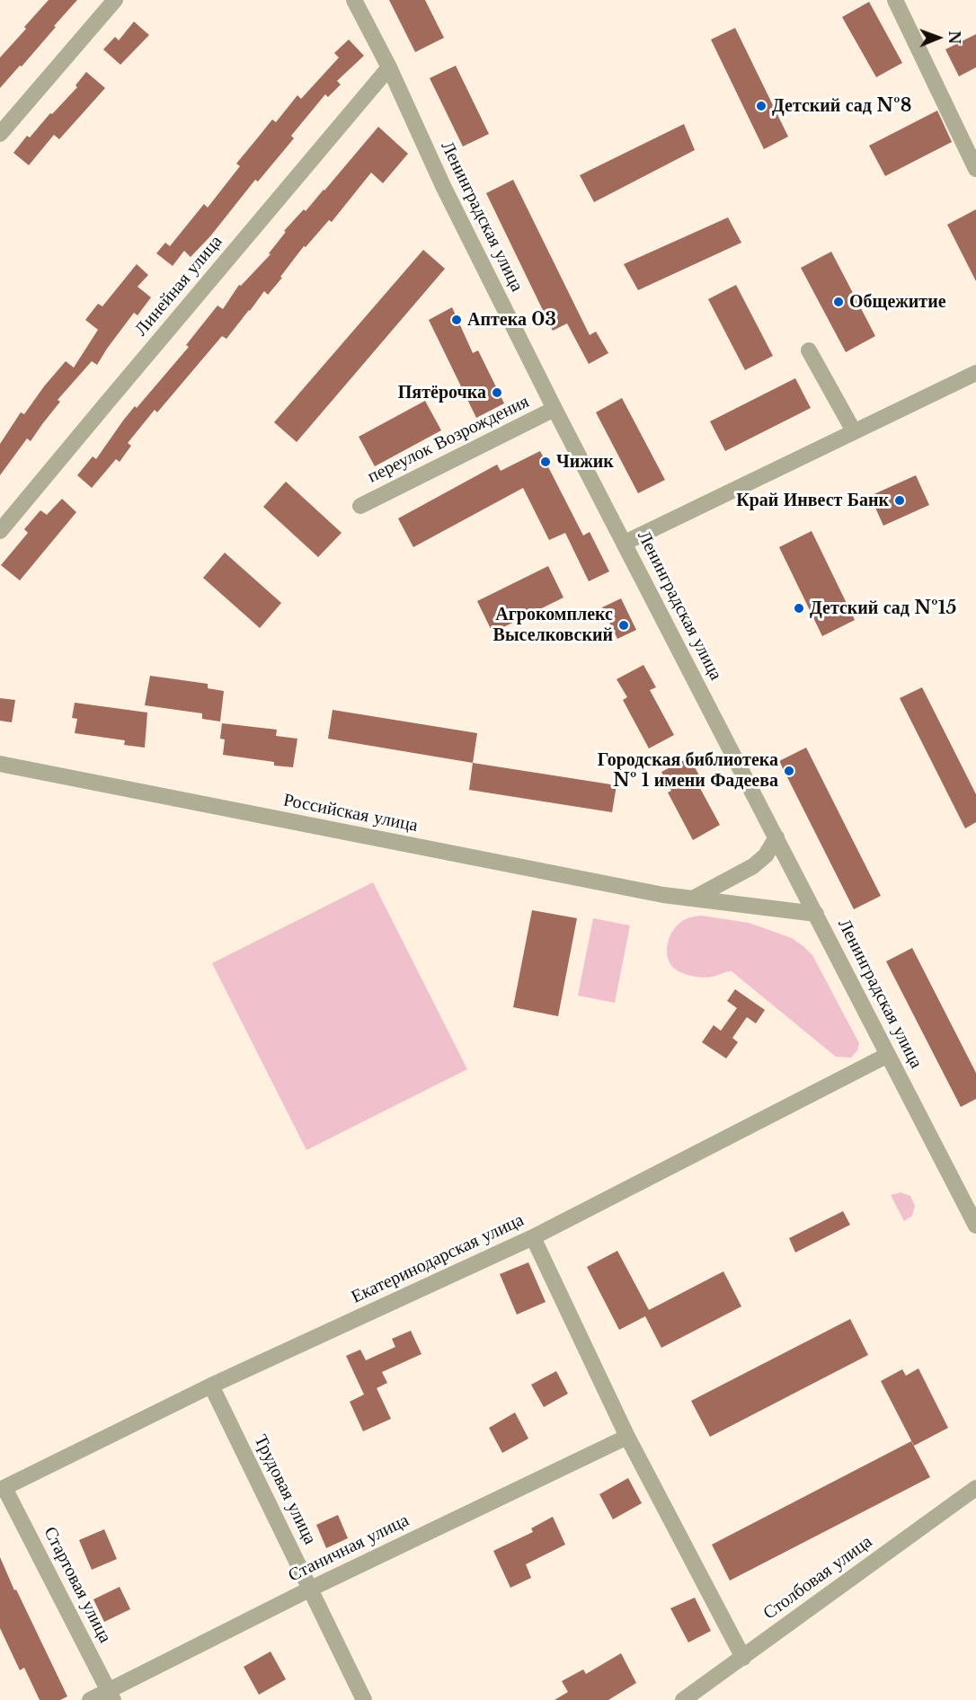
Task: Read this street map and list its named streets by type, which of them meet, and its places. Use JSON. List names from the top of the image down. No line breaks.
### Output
{"streets":{"street":["Ленинградская улица","Линейная улица","переулок Возрождения","Российская улица","Екатеринодарская улица","Трудовая улица","Станичная улица","Столбовая улица","Стартовая улица"]},"crossings":[["Ленинградская улица","Линейная улица"],["Ленинградская улица","переулок Возрождения"],["Ленинградская улица","Российская улица"],["Ленинградская улица","Екатеринодарская улица"],["Екатеринодарская улица","Трудовая улица"],["Екатеринодарская улица","Стартовая улица"],["Трудовая улица","Станичная улица"],["Станичная улица","Стартовая улица"]],"places":["Детский сад №8","Общежитие","Аптека 03","Пятёрочка","Чижик","Край Инвест Банк","Детский сад №15","Агрокомплекс Выселковский","Городская библиотека № 1 имени Фадеева"],"north":"right"}
